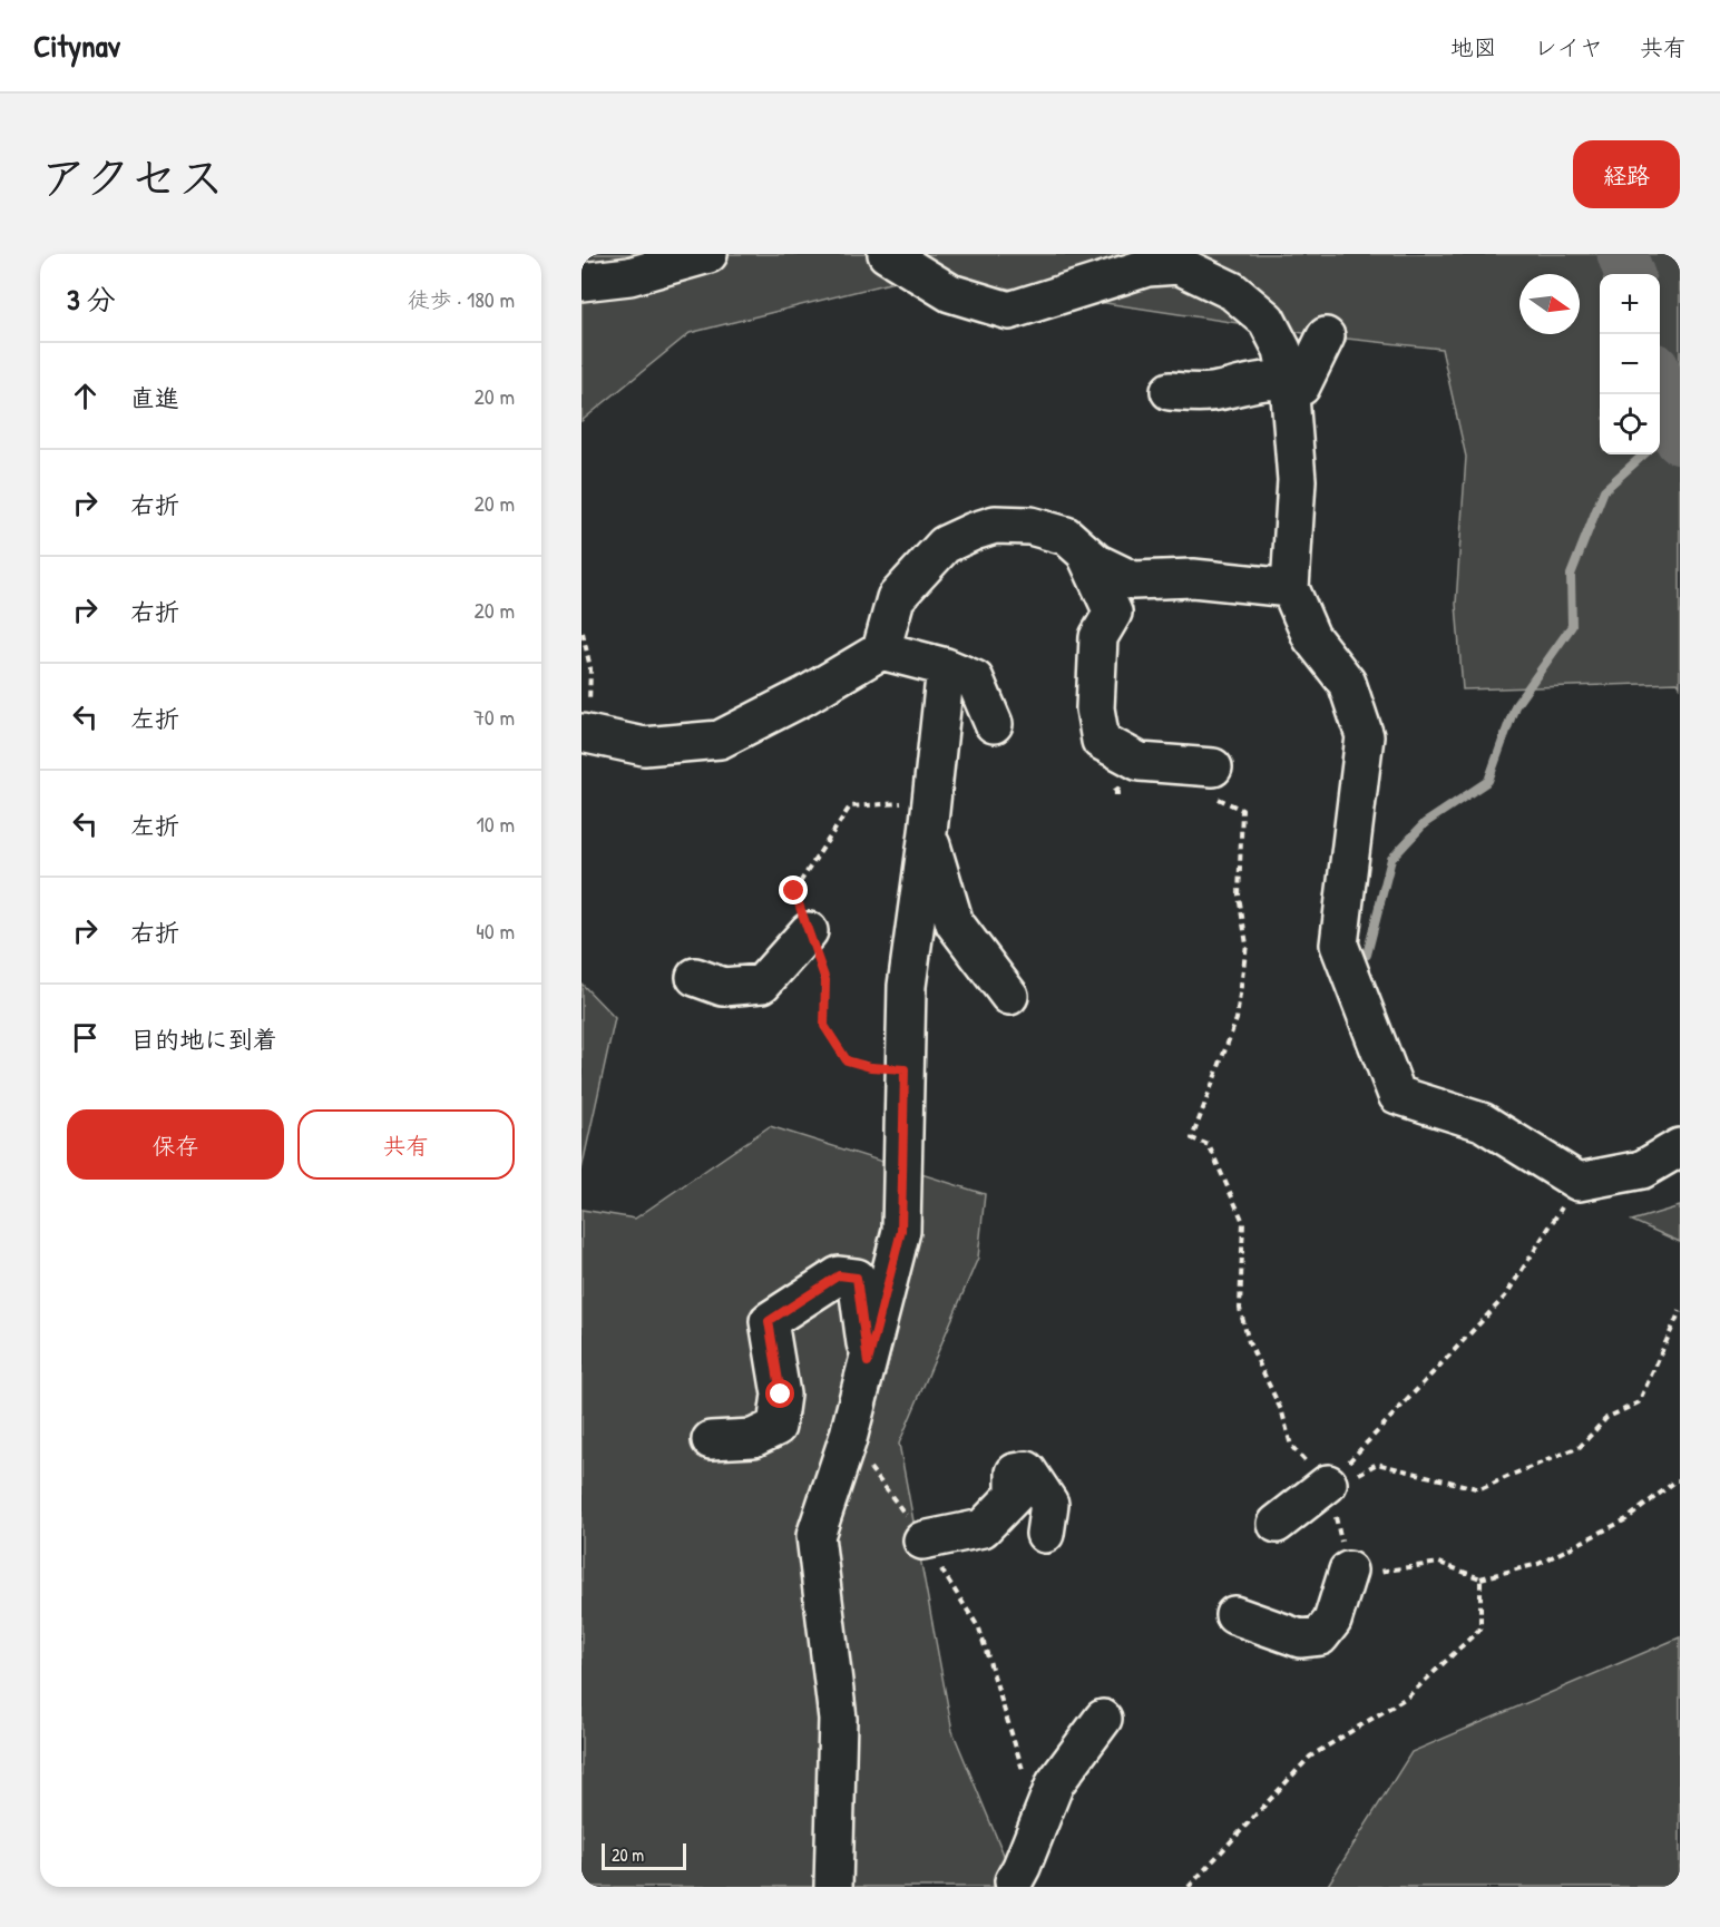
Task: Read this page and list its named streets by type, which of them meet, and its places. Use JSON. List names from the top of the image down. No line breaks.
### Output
{"scale_bar":"20 m","north":"right","page":{"header":"Citynav","nav":["地図","レイヤ","共有"],"title":"アクセス","buttons":["経路",["保存","共有"]],"heading":["3 分","徒歩 · 180 m"],"map_buttons":["+","−"],"list":[["直進","20 m"],["右折","20 m"],["右折","20 m"],["左折","70 m"],["左折","10 m"],["右折","40 m"],"目的地に到着"],"scale":"20 m"}}
